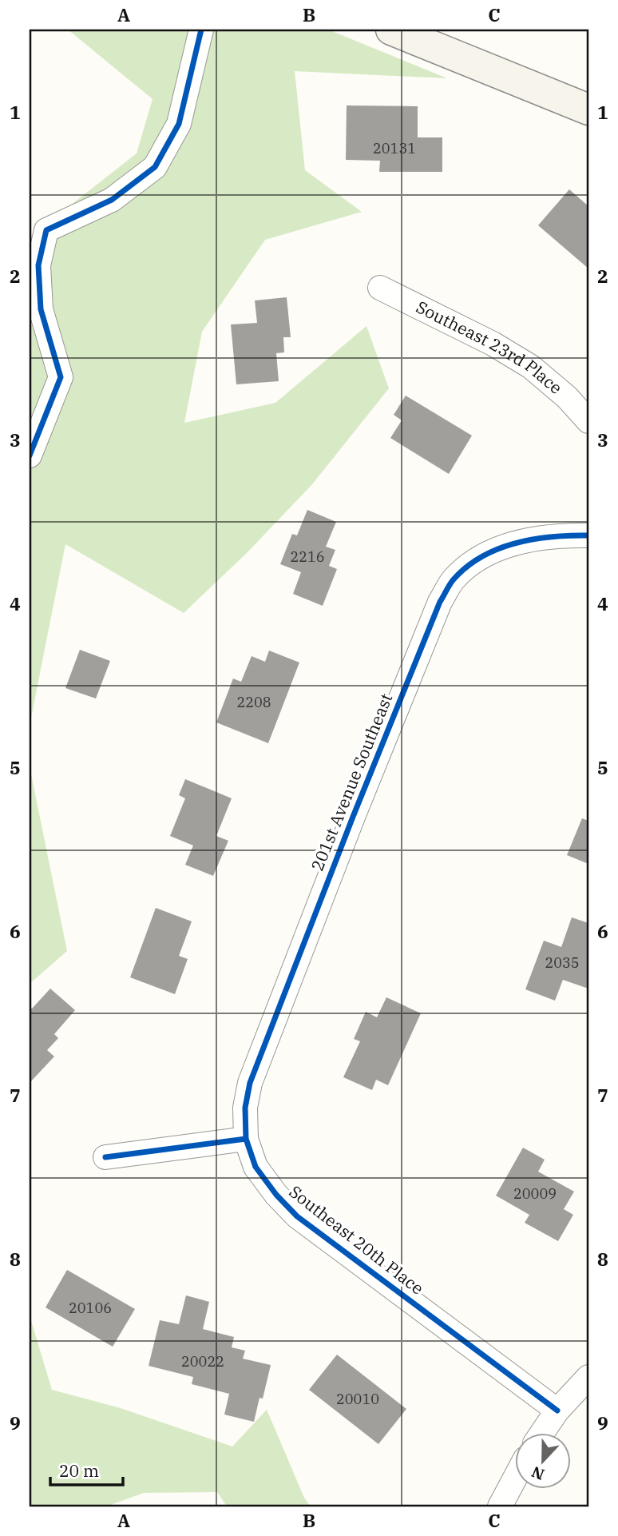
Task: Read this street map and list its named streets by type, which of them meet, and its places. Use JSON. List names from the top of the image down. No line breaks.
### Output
{"streets":{"street":["Southeast 23rd Place","201st Avenue Southeast","Southeast 20th Place"]},"crossings":[["201st Avenue Southeast","Southeast 20th Place"]],"house_numbers":["20131","2216","2208","2035","20009","20106","20022","20010"],"scale_bar":"20 m","north":"bottom","grid":{"columns":["A","B","C"],"rows":["1","2","3","4","5","6","7","8","9"]}}
